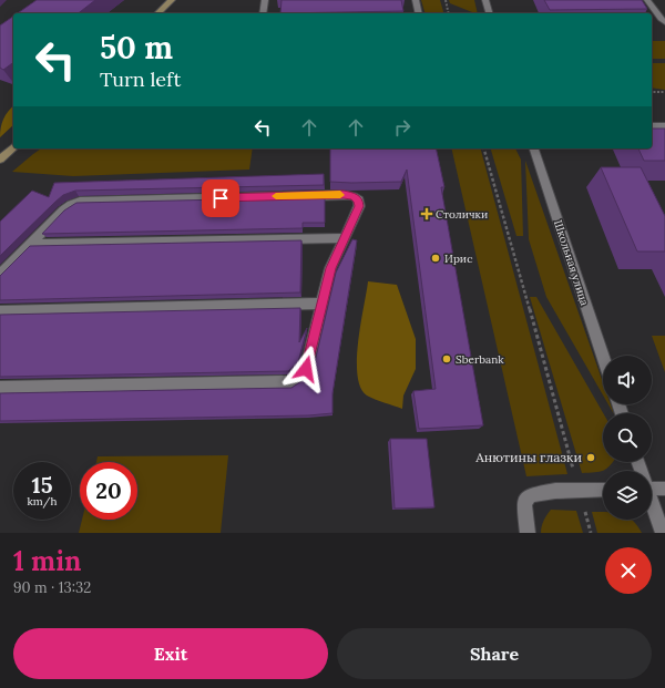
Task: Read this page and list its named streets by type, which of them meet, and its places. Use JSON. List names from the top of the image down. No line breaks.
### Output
{"streets":{"street":["Школьная улица"]},"places":{"health":["Столички"],"other":["Ирис","Sberbank","Анютины глазки"]},"page":{"turn":["50 m","Turn left"],"speed":"15 km/h","limit":"20","heading":["1 min","90 m · 13:32"],"buttons":["Exit","Share"]}}
